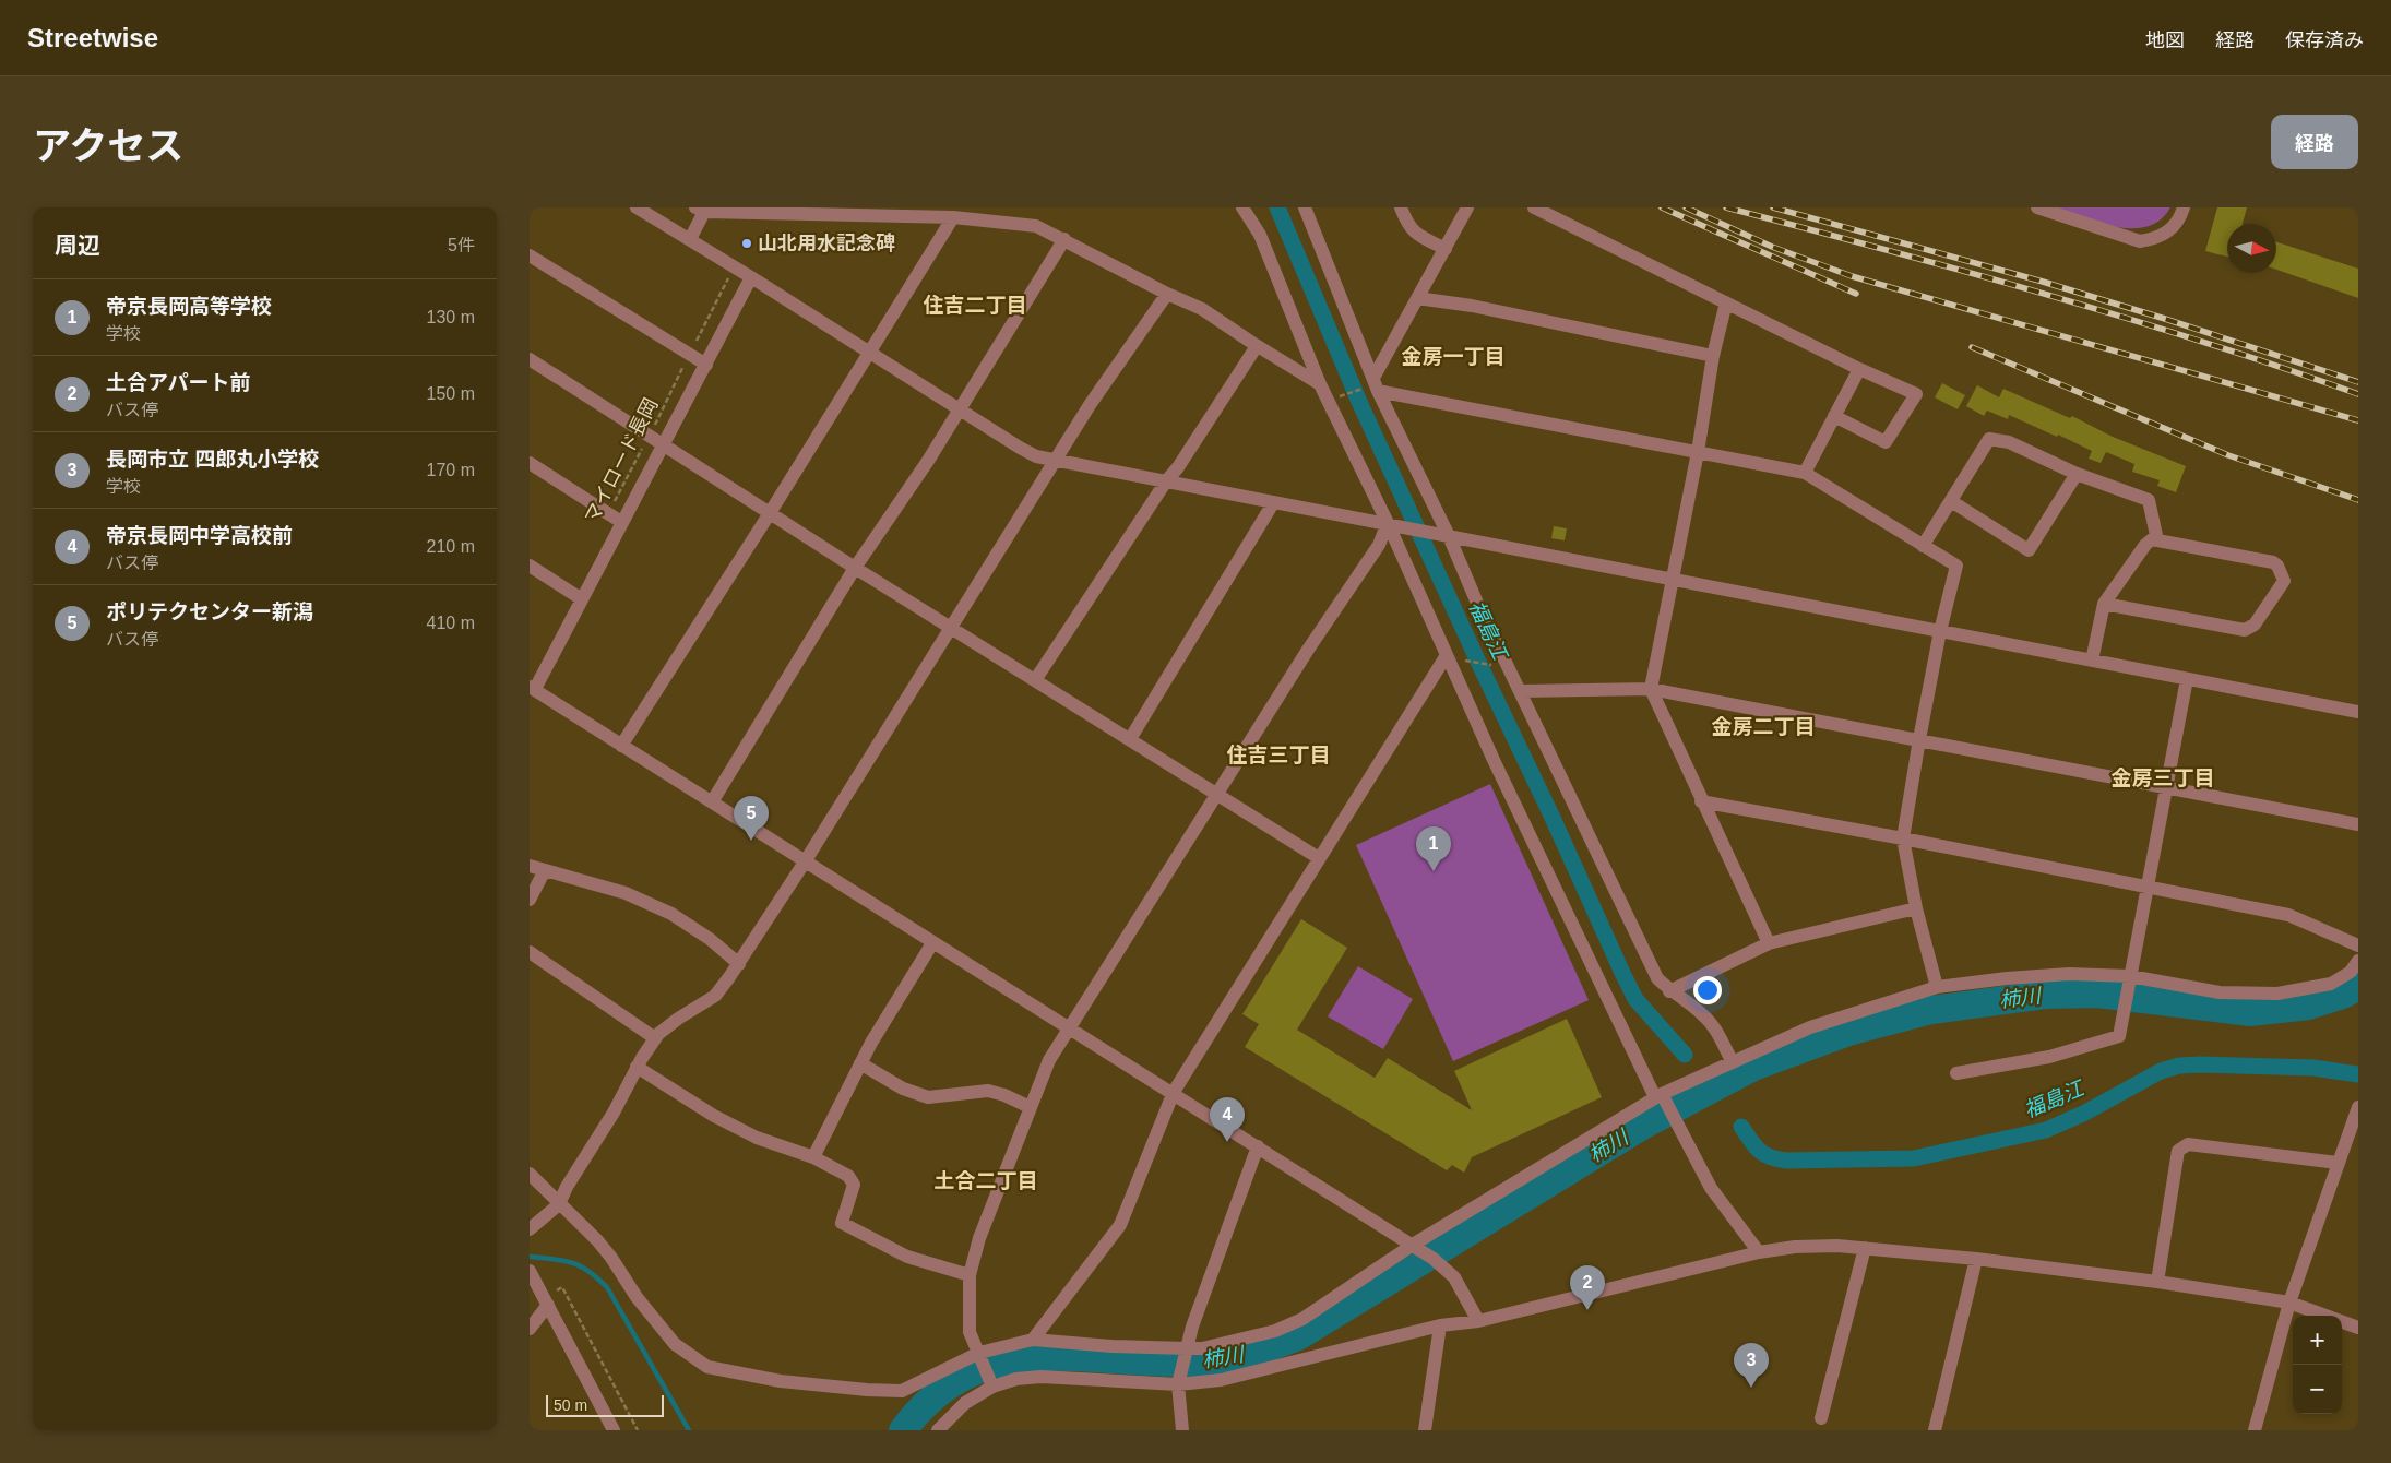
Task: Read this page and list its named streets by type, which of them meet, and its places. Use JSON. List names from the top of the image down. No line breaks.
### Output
{"streets":{"path":["マイロード長岡"]},"districts":["住吉二丁目","金房一丁目","金房二丁目","住吉三丁目","金房三丁目","土合二丁目"],"water":["福島江","柿川"],"places":["山北用水記念碑"],"scale_bar":"50 m","north":"right","page":{"header":"Streetwise","nav":["地図","経路","保存済み"],"title":"アクセス","buttons":"経路","heading":["周辺","5件"],"list":[{"mark":"1","name":"帝京長岡高等学校","note":"学校","value":"130 m"},{"mark":"2","name":"土合アパート前","note":"バス停","value":"150 m"},{"mark":"3","name":"長岡市立 四郎丸小学校","note":"学校","value":"170 m"},{"mark":"4","name":"帝京長岡中学高校前","note":"バス停","value":"210 m"},{"mark":"5","name":"ポリテクセンター新潟","note":"バス停","value":"410 m"}],"pins":["5","1","4","2","3"],"map_buttons":["+","−"],"scale":"50 m"}}
